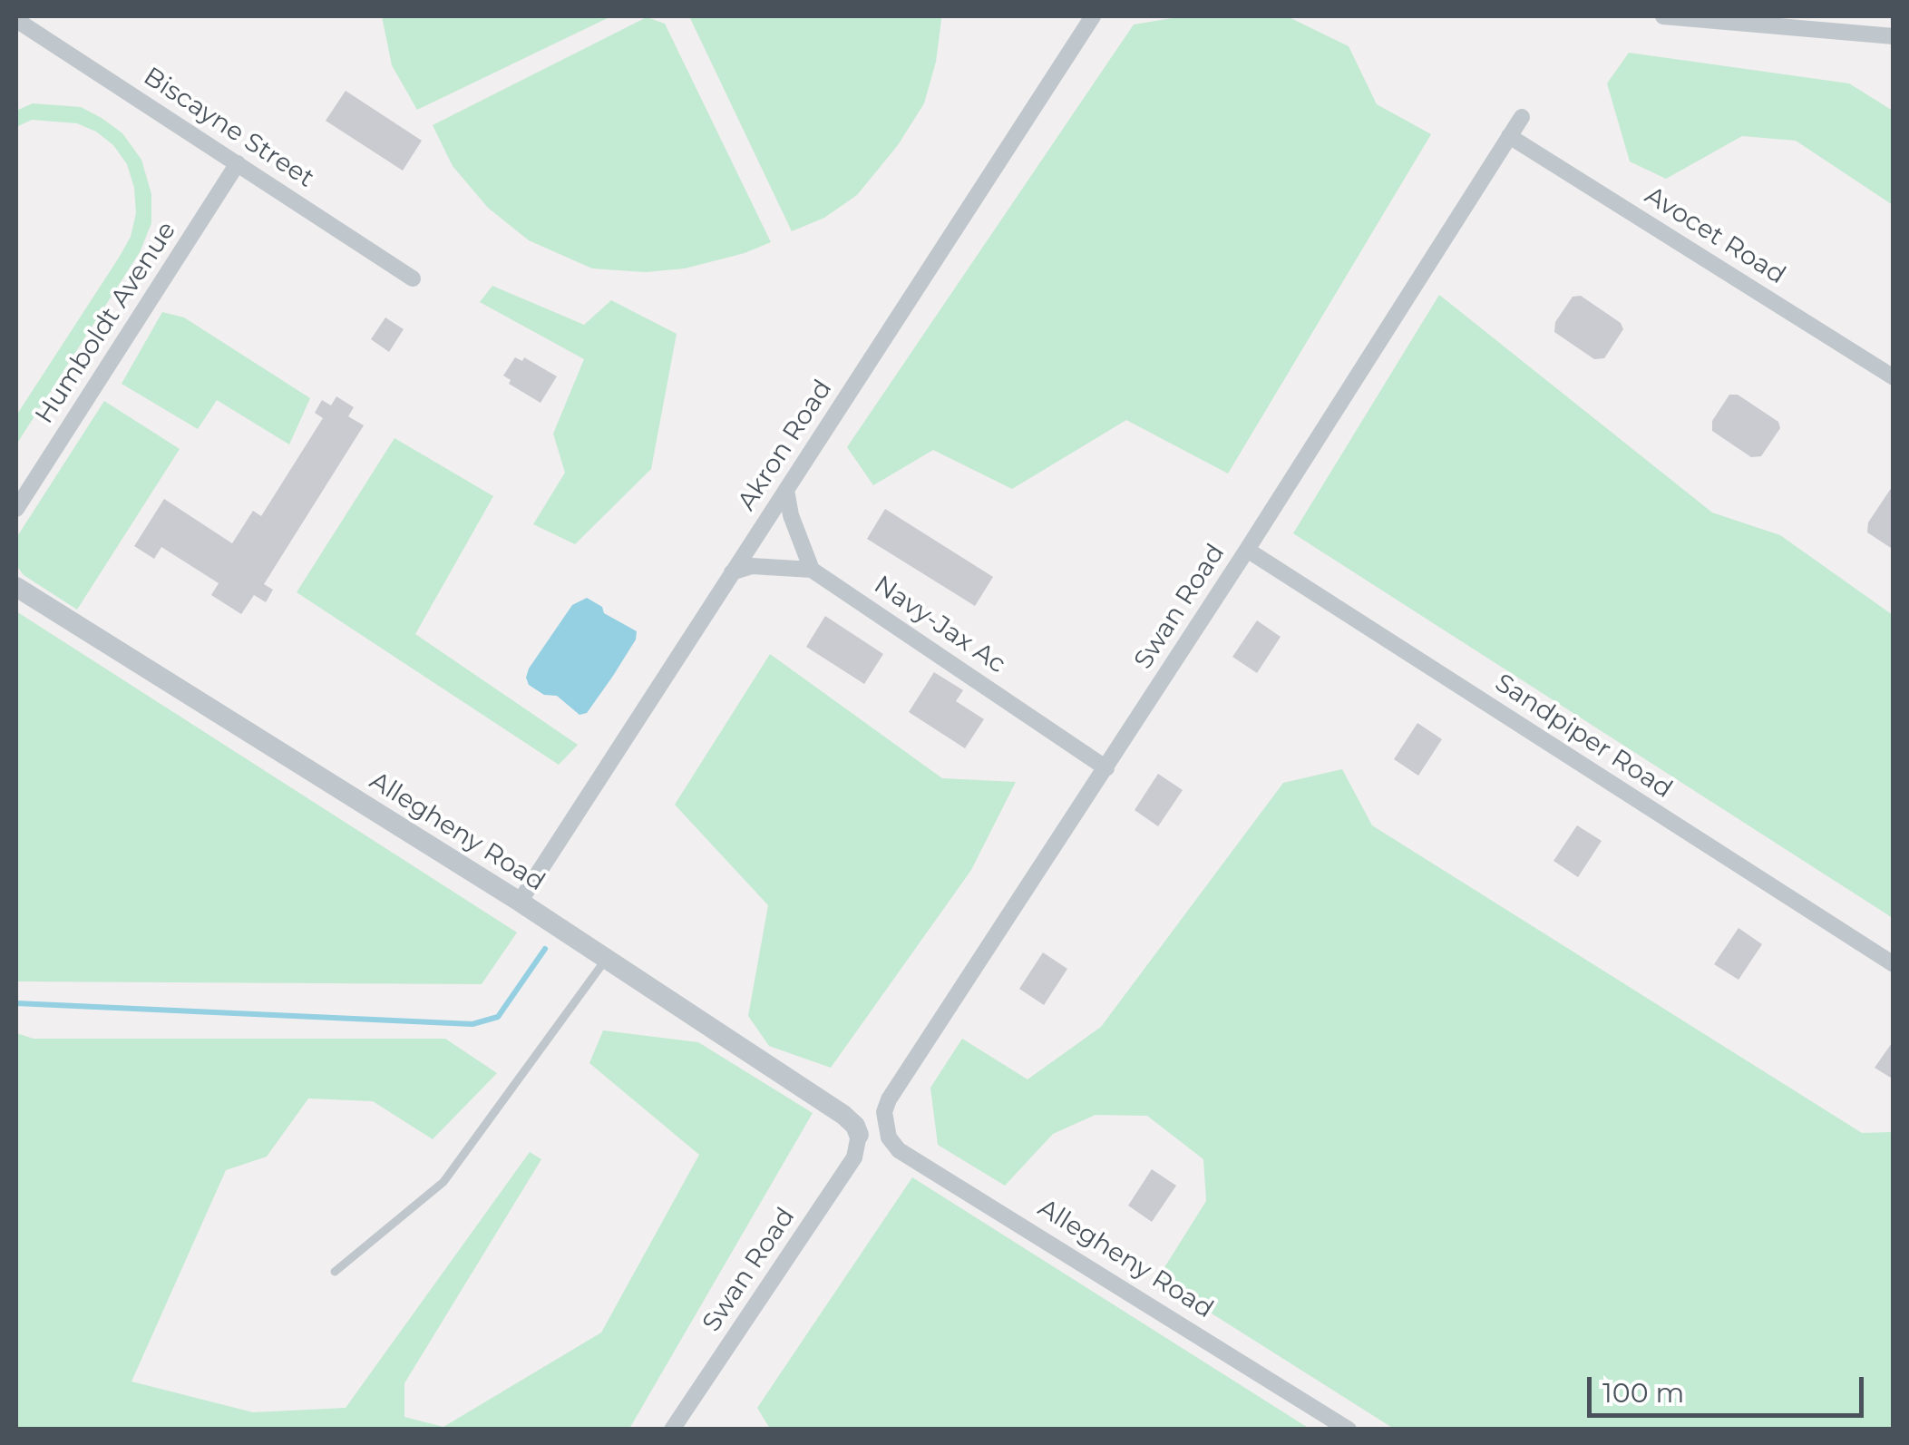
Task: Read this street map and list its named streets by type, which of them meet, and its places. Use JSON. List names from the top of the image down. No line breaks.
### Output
{"streets":{"street":["Biscayne Street","Avocet Road","Humboldt Avenue","Akron Road","Swan Road","Navy-Jax Ac","Sandpiper Road","Allegheny Road"]},"crossings":[["Biscayne Street","Humboldt Avenue"],["Avocet Road","Swan Road"],["Akron Road","Allegheny Road"],["Swan Road","Navy-Jax Ac"],["Swan Road","Sandpiper Road"],["Swan Road","Allegheny Road"]],"scale_bar":"100 m"}
